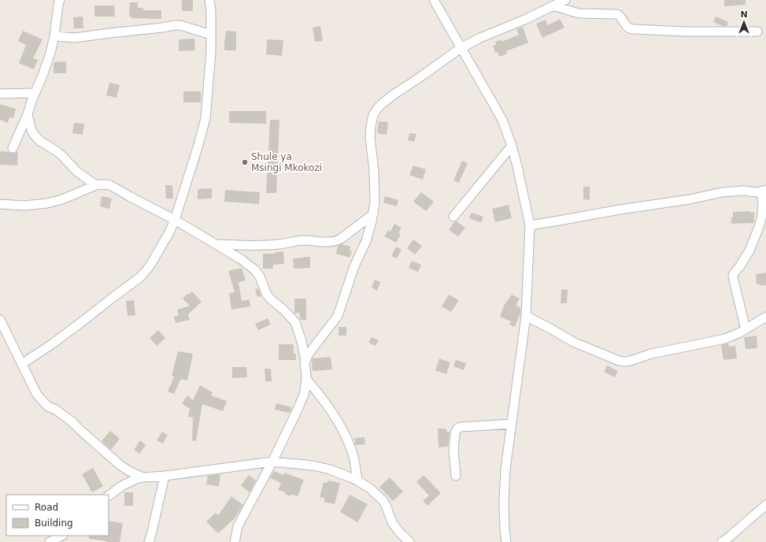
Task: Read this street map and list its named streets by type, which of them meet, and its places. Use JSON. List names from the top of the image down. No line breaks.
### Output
{"places":["Shule ya Msingi Mkokozi"],"legend":["Road","Building"],"north":"top"}
